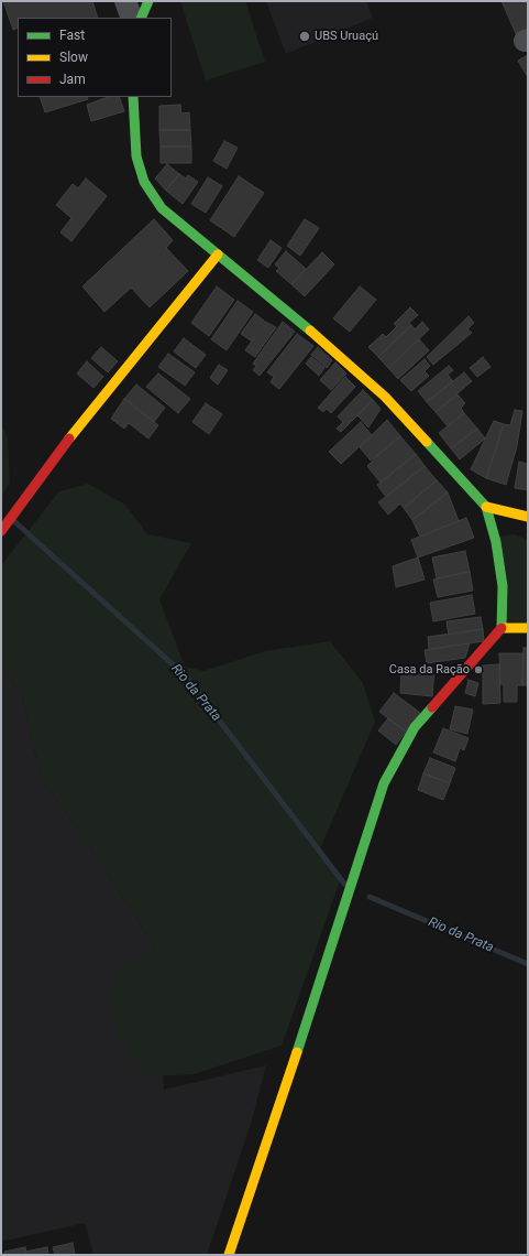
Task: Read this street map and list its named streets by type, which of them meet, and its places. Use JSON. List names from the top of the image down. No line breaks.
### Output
{"water":["Rio da Prata"],"places":["UBS Uruaçú","Casa da Ração"],"legend":["Fast","Slow","Jam"]}
